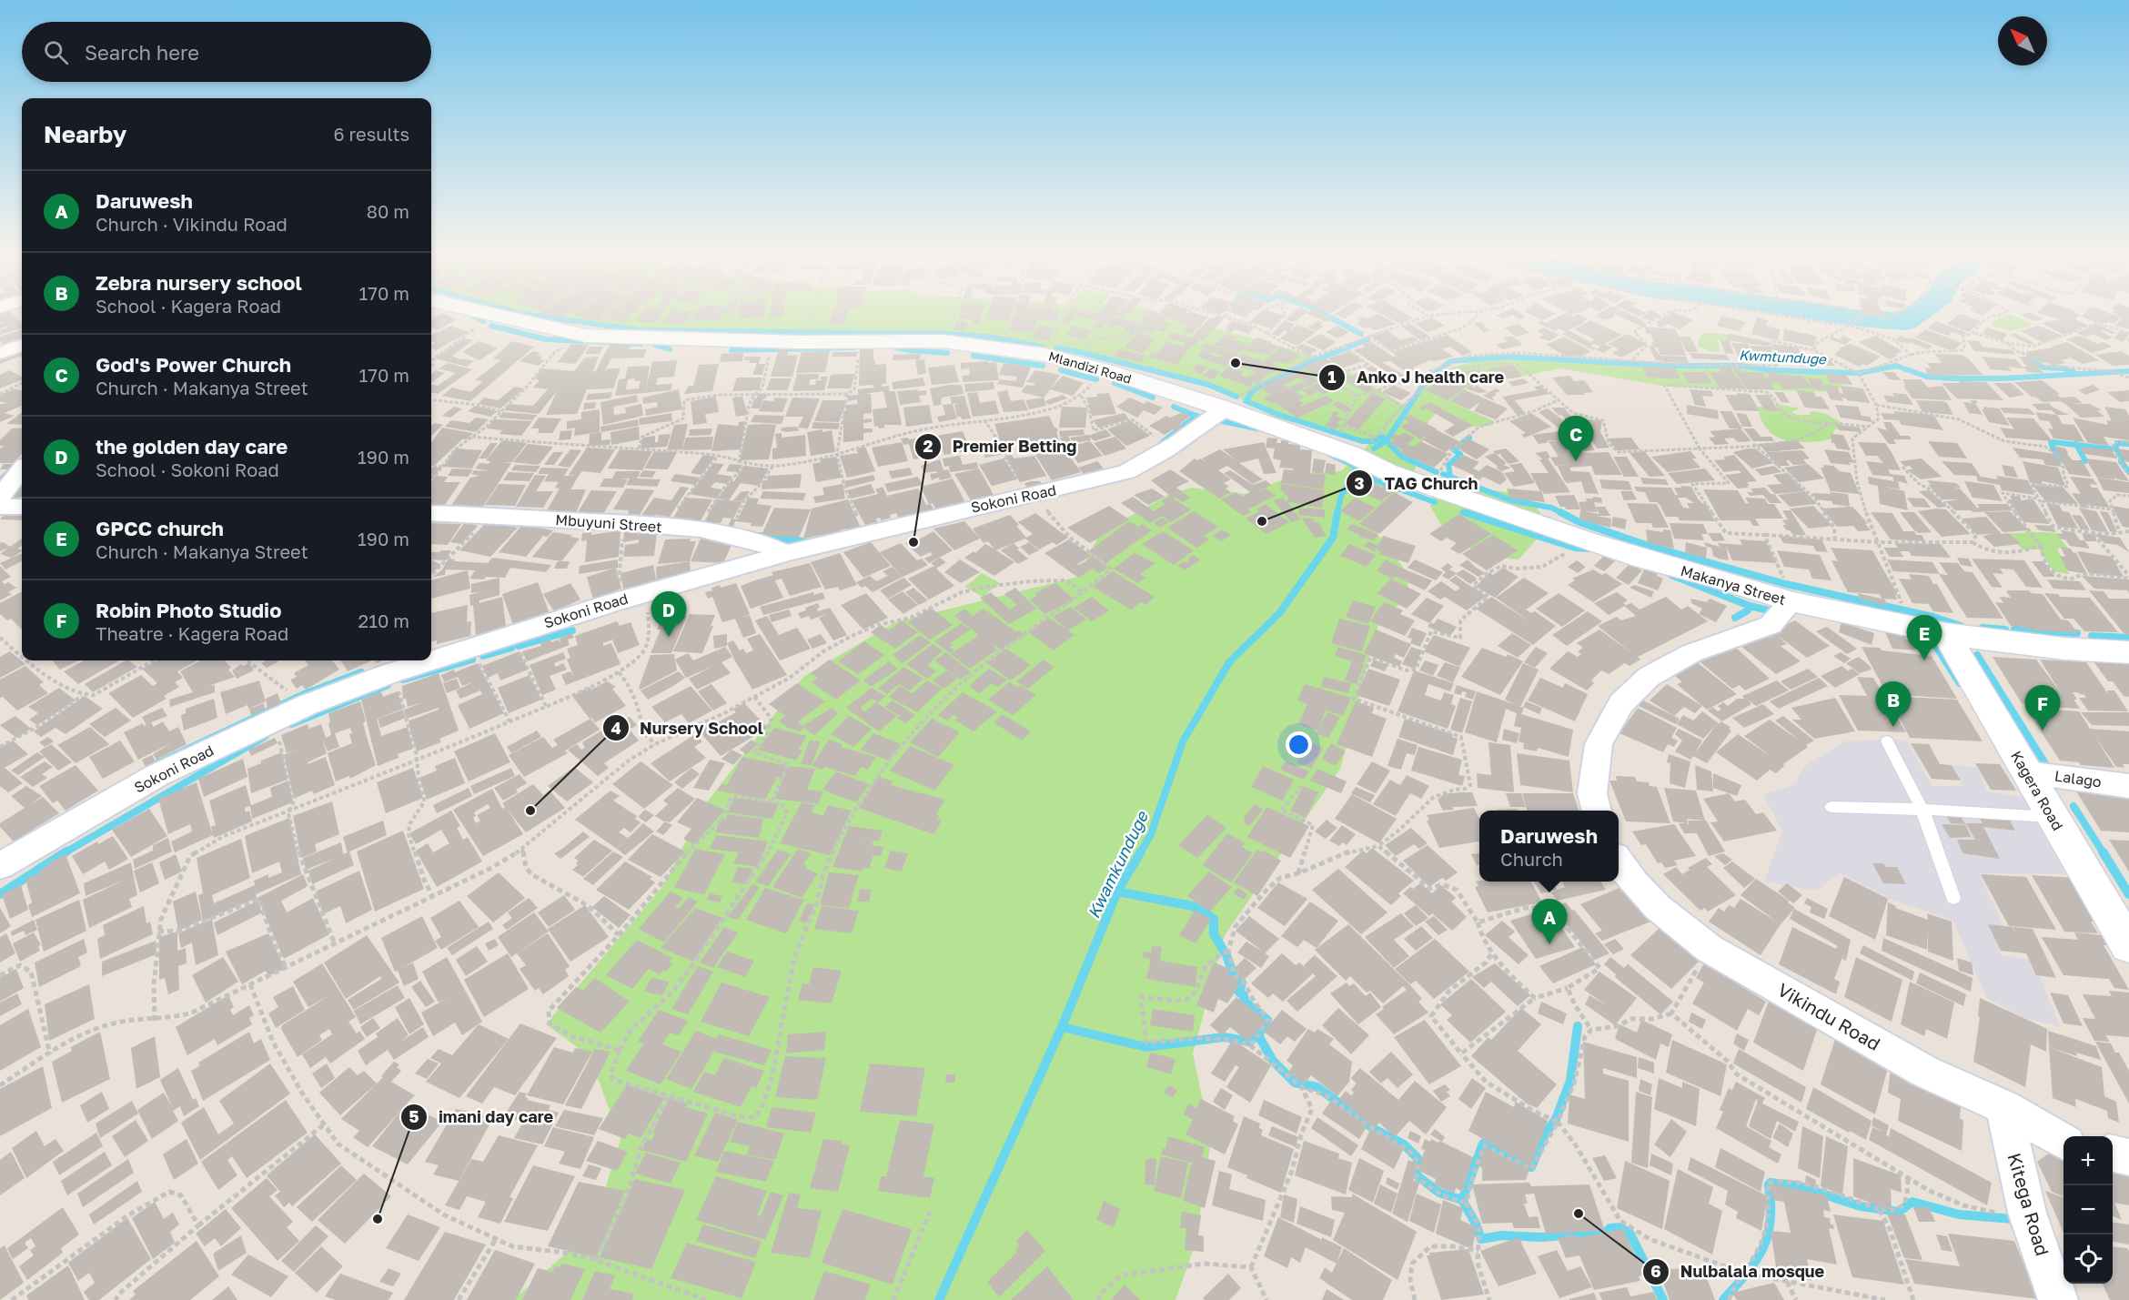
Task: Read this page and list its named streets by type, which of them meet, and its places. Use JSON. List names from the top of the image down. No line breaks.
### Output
{"streets":{"street":["Mlandizi Road","Sokoni Road","Mbuyuni Street","Makanya Street","Lalago","Kagera Road","Vikindu Road","Kitega Road"]},"crossings":[["Mlandizi Road","Sokoni Road"],["Mlandizi Road","Makanya Street"],["Sokoni Road","Mbuyuni Street"],["Makanya Street","Kagera Road"],["Lalago","Kagera Road"],["Vikindu Road","Kitega Road"]],"water":["Kwmtunduge","Kwamkunduge"],"places":["Anko J health care","TAG Church","Premier Betting","Nursery School","Nulbalala mosque","imani day care"],"north":"top left","page":{"search":"Search here","heading":["Nearby","6 results"],"list":[{"mark":"A","name":"Daruwesh","note":"Church · Vikindu Road","value":"80 m"},{"mark":"B","name":"Zebra nursery school","note":"School · Kagera Road","value":"170 m"},{"mark":"C","name":"God's Power Church","note":"Church · Makanya Street","value":"170 m"},{"mark":"D","name":"the golden day care","note":"School · Sokoni Road","value":"190 m"},{"mark":"E","name":"GPCC church","note":"Church · Makanya Street","value":"190 m"},{"mark":"F","name":"Robin Photo Studio","note":"Theatre · Kagera Road","value":"210 m"}],"pins":["C","D","E","B","F","A"],"popup":["Daruwesh","Church"],"map_buttons":["+","−"]}}
